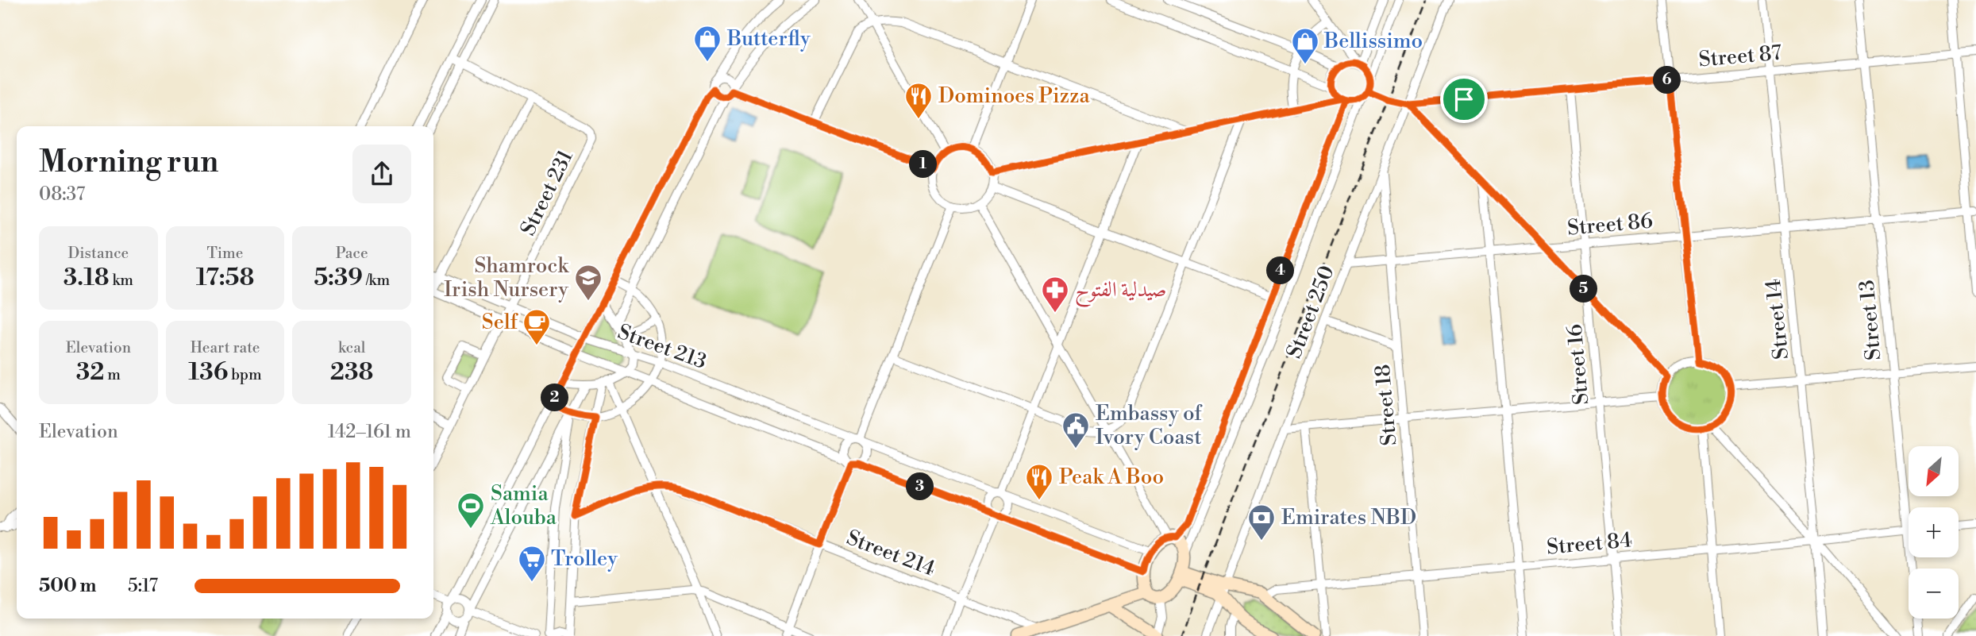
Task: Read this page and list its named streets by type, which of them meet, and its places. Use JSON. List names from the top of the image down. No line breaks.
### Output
{"streets":{"street":["Street 87","Street 231","Street 86","Street 250","Street 14","Street 13","Street 213","Street 16","Street 18","Street 84","Street 214"]},"crossings":[["Street 87","Street 250"],["Street 87","Street 14"],["Street 87","Street 13"],["Street 87","Street 16"],["Street 231","Street 213"],["Street 86","Street 250"],["Street 86","Street 14"],["Street 86","Street 13"],["Street 86","Street 16"],["Street 86","Street 18"],["Street 250","Street 213"],["Street 250","Street 18"],["Street 14","Street 84"],["Street 13","Street 84"],["Street 16","Street 84"],["Street 18","Street 84"]],"places":{"shop":["Butterfly","Bellissimo"],"restaurant":["Dominoes Pizza","Peak A Boo"],"school or university":["Shamrock Irish Nursery"],"pharmacy":["صيدلية الفتوح"],"cafe":["Self"],"public building":["Embassy of Ivory Coast"],"sports":["Samia Alouba"],"bank":["Emirates NBD"],"supermarket":["Trolley"]},"north":"bottom left","page":{"pins":["6","1","4","5","2","3"],"heading":["Morning run","08:37"],"stats":[["Distance","3.18 km"],["Time","17:58"],["Pace","5:39 /km"],["Elevation","32 m"],["Heart rate","136 bpm"],["kcal","238"]],"chart":["Elevation","142–161 m"],"map_buttons":["+","−"],"list":[{"name":"500 m","note":"5:17"}]}}
